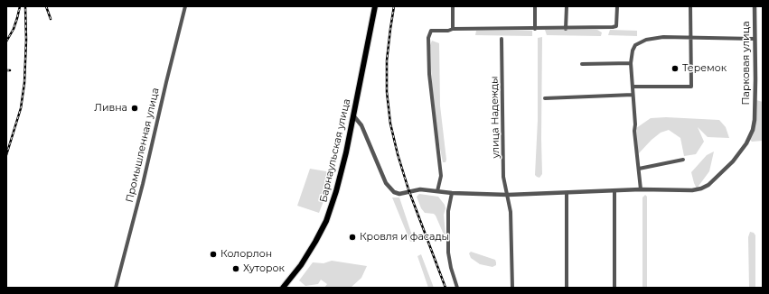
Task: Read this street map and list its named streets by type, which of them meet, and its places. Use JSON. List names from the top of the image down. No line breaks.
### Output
{"streets":{"highway":["Барнаульская улица"],"street":["Парковая улица","улица Надежды","Промышленная улица"]},"crossings":[["Парковая улица","улица Надежды"],["Парковая улица","Барнаульская улица"]],"places":["Теремок","Ливна","Кровля и фасады","Колорлон","Хуторок"]}
